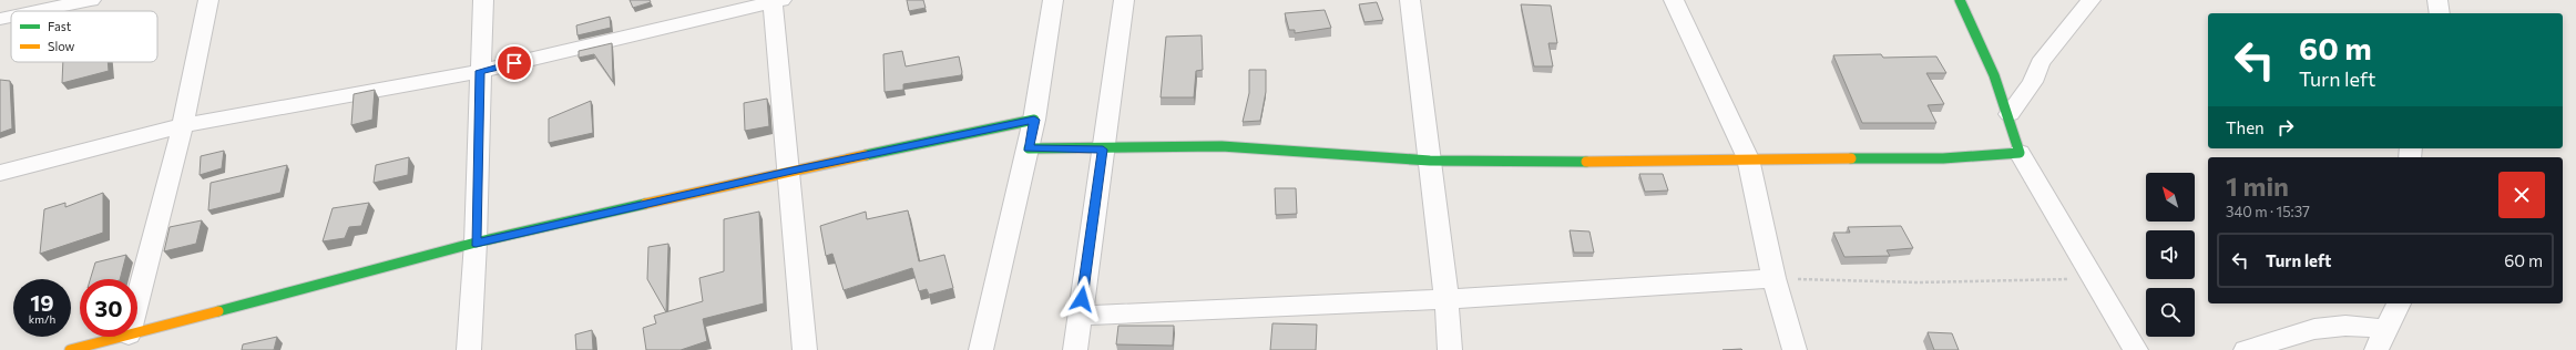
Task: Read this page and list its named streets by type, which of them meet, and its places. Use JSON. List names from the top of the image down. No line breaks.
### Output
{"legend":["Fast","Slow"],"north":"top left","page":{"turn":["60 m","Turn left"],"then":"Then","heading":["1 min","340 m · 15:37"],"list":[{"name":"Turn left","value":"60 m"}],"speed":"19 km/h","limit":"30"}}
